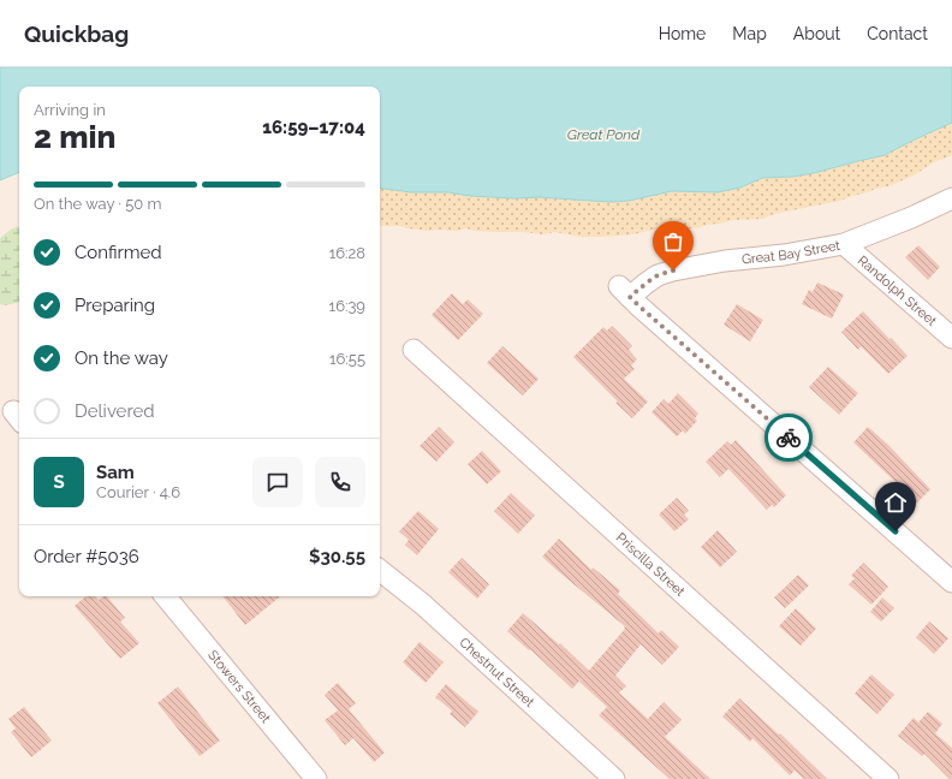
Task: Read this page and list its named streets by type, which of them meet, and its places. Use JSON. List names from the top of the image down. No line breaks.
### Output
{"streets":{"street":["Great Bay Street","Randolph Street","Priscilla Street","Chestnut Street","Stowers Street"]},"crossings":[["Great Bay Street","Randolph Street"]],"water":["Great Pond"],"page":{"header":"Quickbag","nav":["Home","Map","About","Contact"],"heading":["2 min","Arriving in","16:59–17:04"],"panel":["Sam","Courier · 4.6","Order #5036","$30.55"],"bar":"On the way · 50 m","list":[["Confirmed","16:28"],["Preparing","16:39"],["On the way","16:55"],"Delivered"],"round":"S"}}
